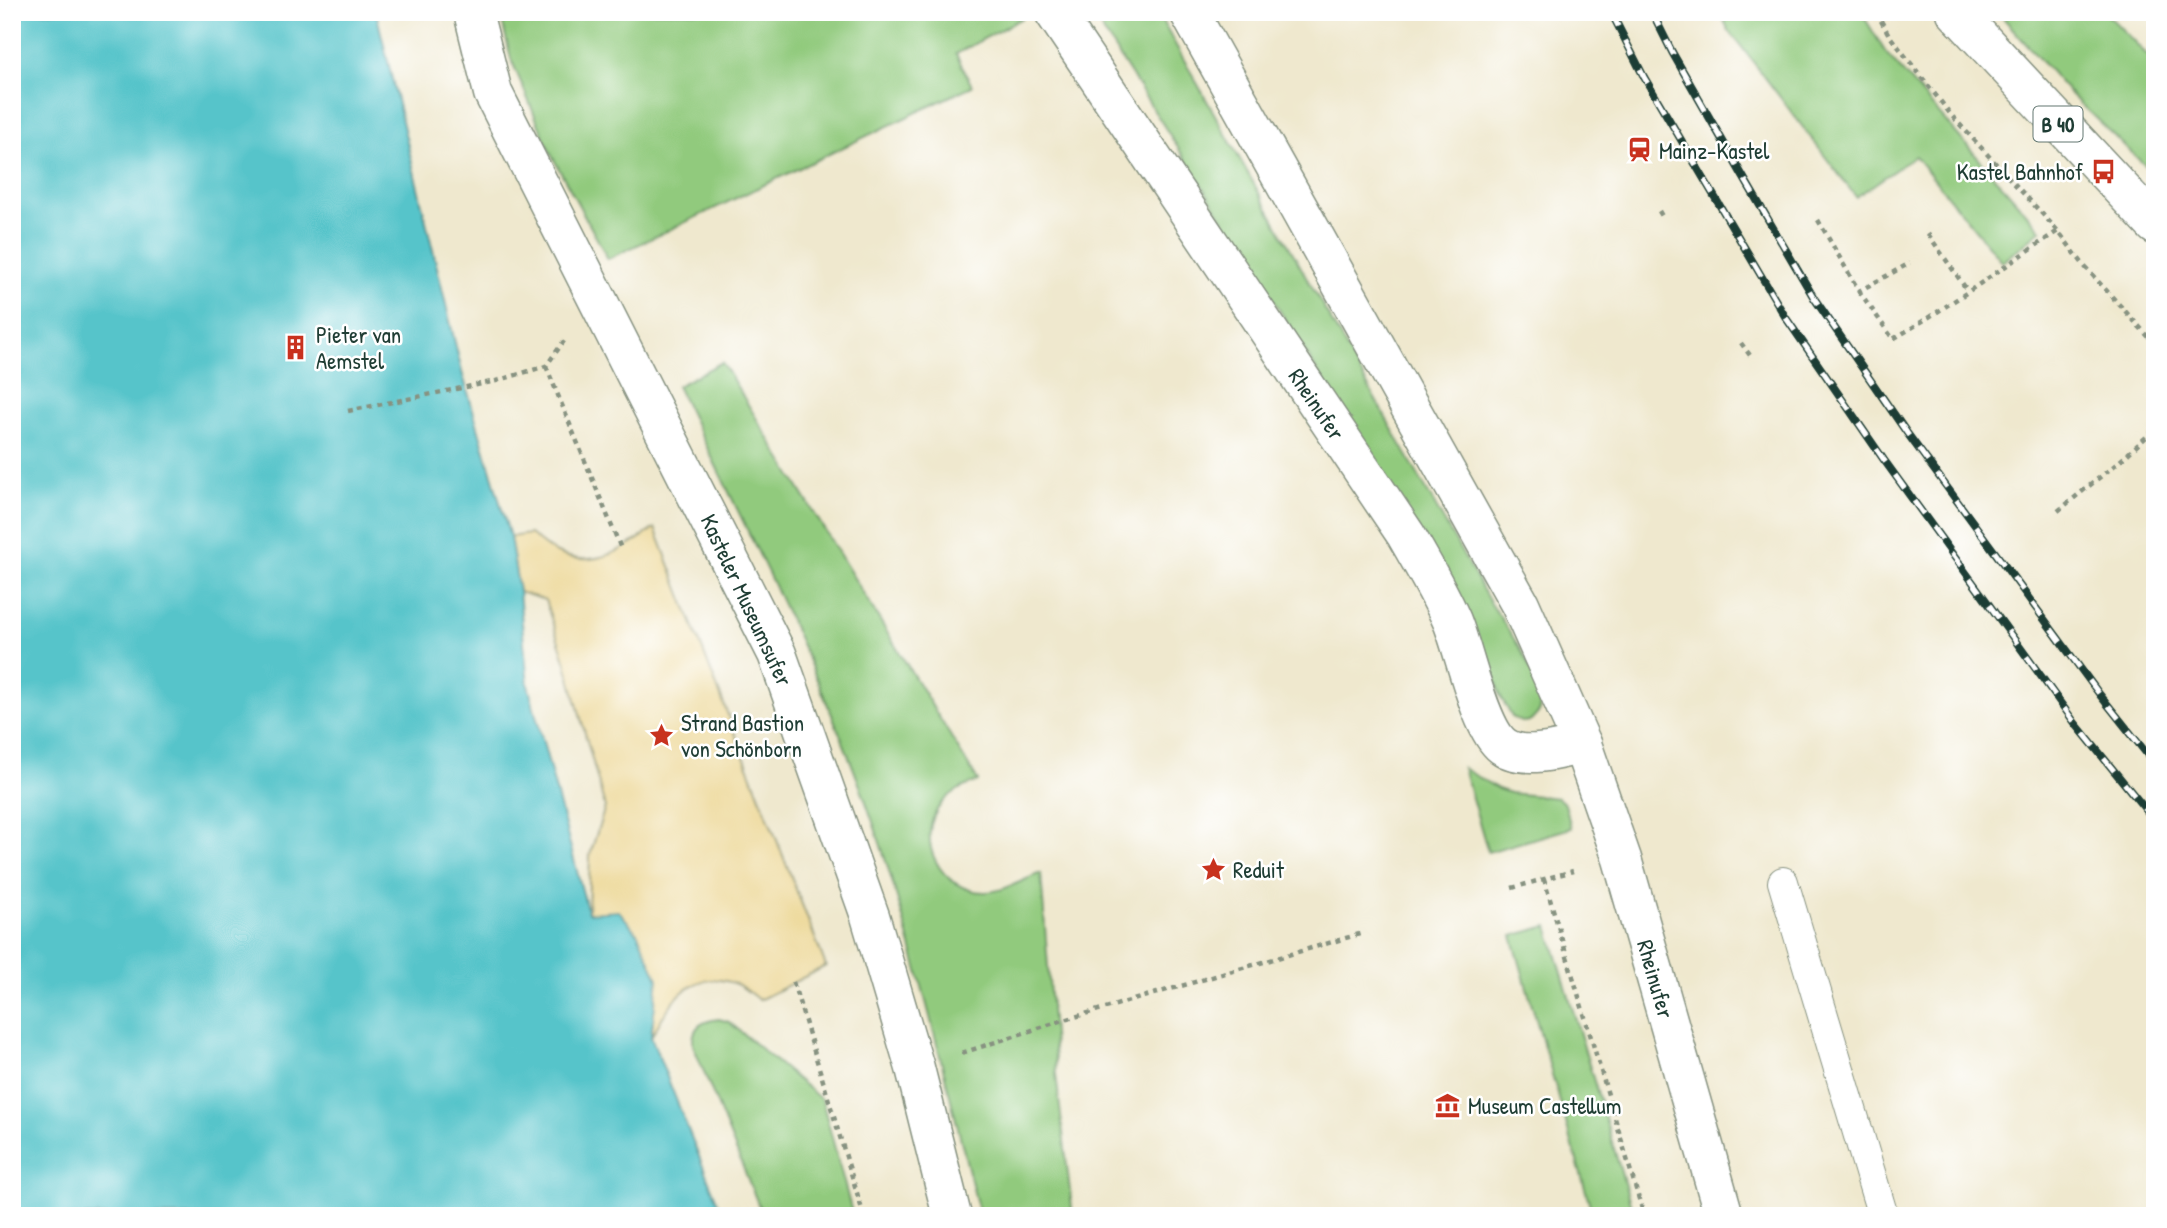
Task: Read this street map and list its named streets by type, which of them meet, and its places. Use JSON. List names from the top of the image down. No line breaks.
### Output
{"streets":{"street":["B 40","Rheinufer","Kasteler Museumsufer"]},"places":{"station":["Mainz-Kastel"],"bus stop":["Kastel Bahnhof"],"building":["Pieter van Aemstel"],"place":["Strand Bastion von Schönborn","Reduit"],"museum":["Museum Castellum"]}}
